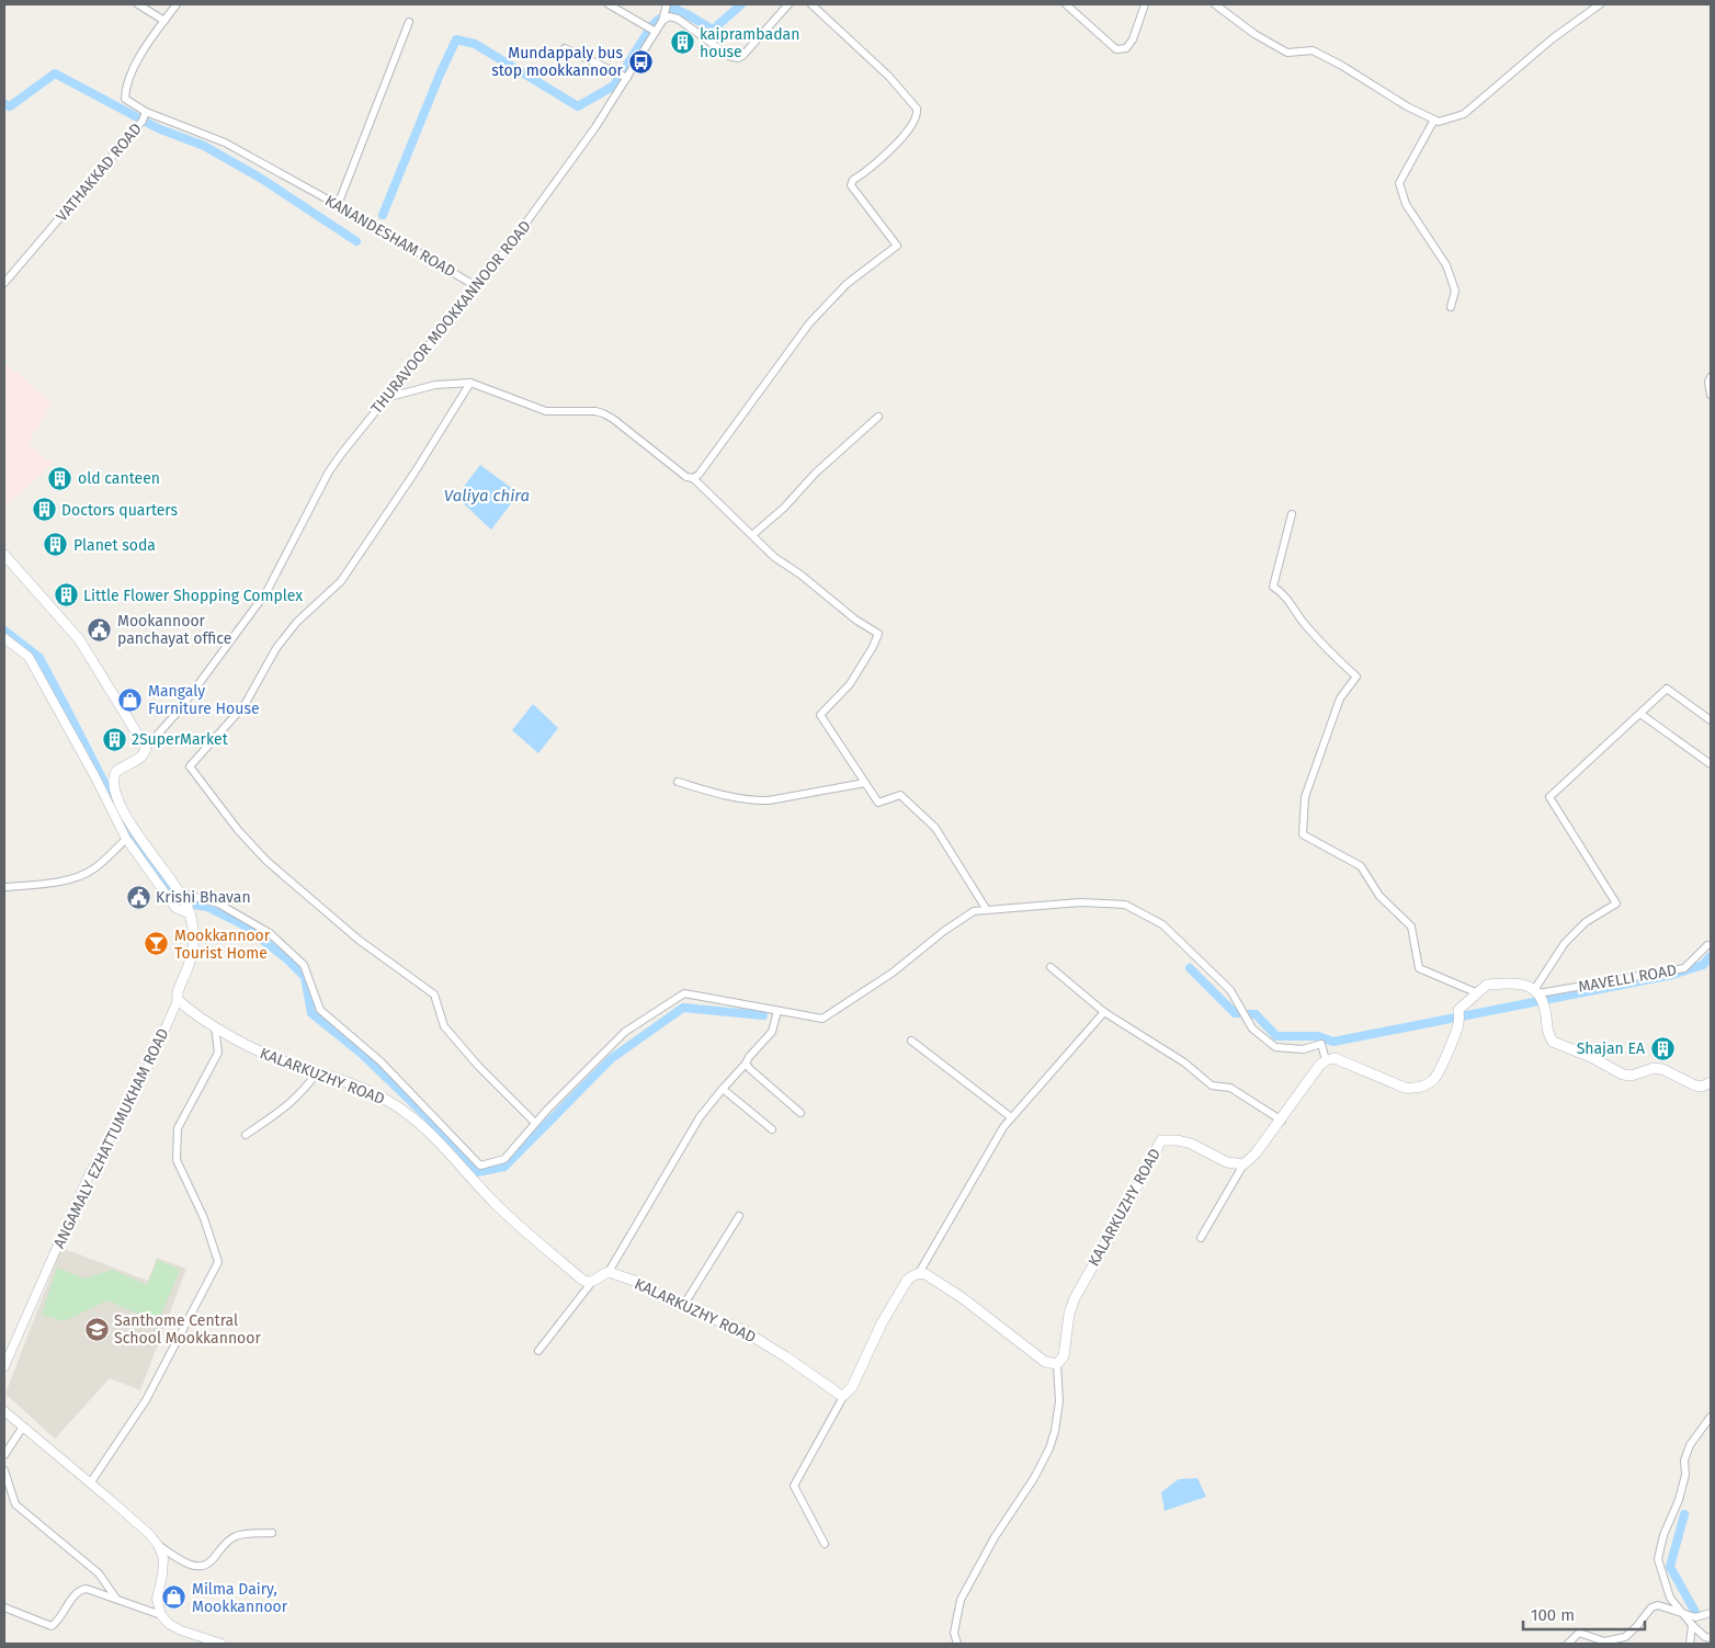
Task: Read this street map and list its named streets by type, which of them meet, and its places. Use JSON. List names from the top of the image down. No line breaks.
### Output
{"streets":{"main road":["KALARKUZHY ROAD"],"street":["VATHAKKAD ROAD","KANANDESHAM ROAD","THURAVOOR MOOKKANNOOR ROAD","MAVELLI ROAD","ANGAMALY EZHATTUMUKHAM ROAD"]},"crossings":[["VATHAKKAD ROAD","KANANDESHAM ROAD"],["KANANDESHAM ROAD","THURAVOOR MOOKKANNOOR ROAD"],["KALARKUZHY ROAD","ANGAMALY EZHATTUMUKHAM ROAD"]],"water":["Valiya chira"],"places":{"building":["kaiprambadan house","old canteen","Doctors quarters","Planet soda","Little Flower Shopping Complex","2SuperMarket","Shajan EA"],"bus stop":["Mundappaly bus stop mookkannoor"],"public building":["Mookannoor panchayat office","Krishi Bhavan"],"shop":["Mangaly Furniture House","Milma Dairy, Mookkannoor"],"bar":["Mookkannoor Tourist Home"],"school or university":["Santhome Central School Mookkannoor"]},"scale_bar":"100 m"}
